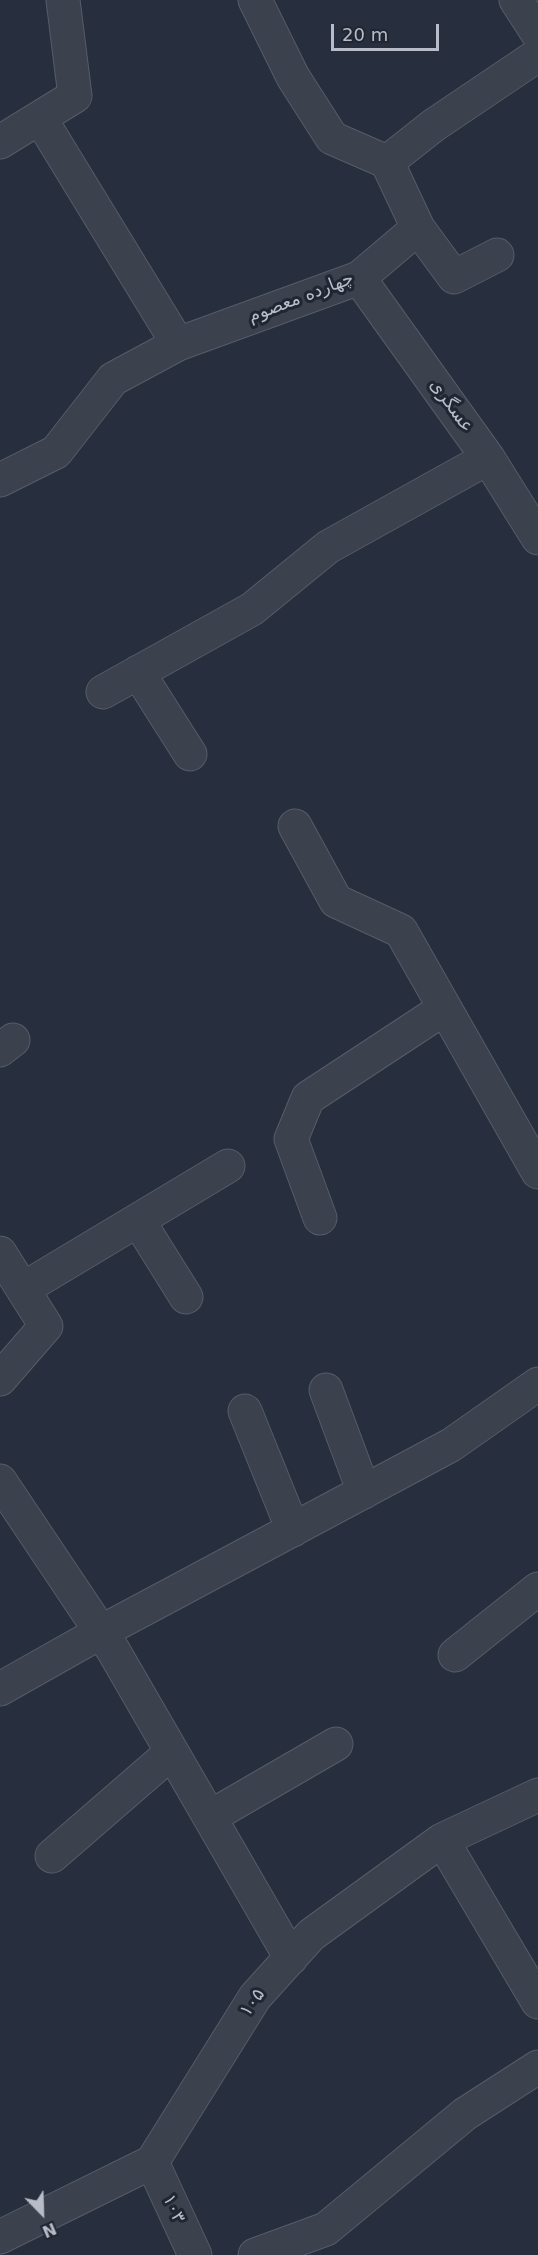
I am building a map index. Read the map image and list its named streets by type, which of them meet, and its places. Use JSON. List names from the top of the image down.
{
  "streets": {
    "street": [
      "چهارده معصوم",
      "عسگری",
      "۱۰۵",
      "۱۰۳"
    ]
  },
  "crossings": [
    ["چهارده معصوم", "عسگری"],
    ["۱۰۵", "۱۰۳"]
  ],
  "scale_bar": "20 m",
  "north": "bottom right"
}
